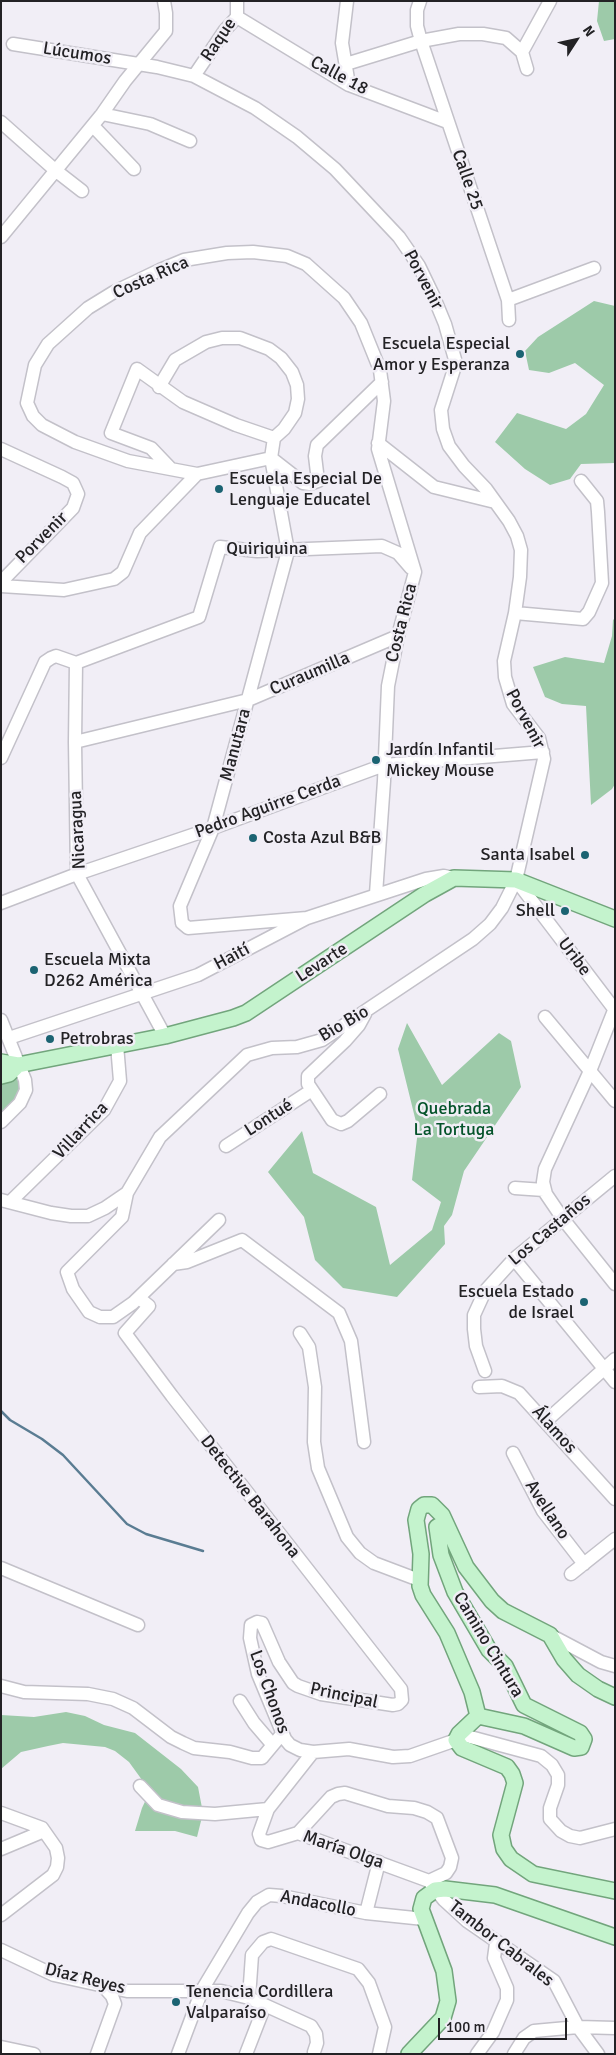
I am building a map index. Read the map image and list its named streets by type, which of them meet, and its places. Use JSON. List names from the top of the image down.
{
  "streets": {
    "main road": ["Levarte", "Camino Cintura"],
    "street": [
      "Raque",
      "Lúcumos",
      "Calle 18",
      "Calle 25",
      "Costa Rica",
      "Porvenir",
      "Quiriquina",
      "Curaumilla",
      "Manutara",
      "Pedro Aguirre Cerda",
      "Nicaragua",
      "Haití",
      "Uribe",
      "Bio Bio",
      "Lontué",
      "Villarrica",
      "Los Castaños",
      "Álamos",
      "Detective Barahona",
      "Avellano",
      "Los Chonos",
      "Principal",
      "María Olga",
      "Andacollo",
      "Tambor Cabrales",
      "Díaz Reyes"
    ]
  },
  "crossings": [
    ["Raque", "Calle 18"],
    ["Raque", "Porvenir"],
    ["Lúcumos", "Porvenir"],
    ["Calle 18", "Calle 25"],
    ["Costa Rica", "Quiriquina"],
    ["Costa Rica", "Curaumilla"],
    ["Costa Rica", "Pedro Aguirre Cerda"],
    ["Costa Rica", "Haití"],
    ["Porvenir", "Pedro Aguirre Cerda"],
    ["Porvenir", "Uribe"],
    ["Porvenir", "Bio Bio"],
    ["Quiriquina", "Manutara"],
    ["Quiriquina", "Nicaragua"],
    ["Curaumilla", "Manutara"],
    ["Curaumilla", "Nicaragua"],
    ["Manutara", "Pedro Aguirre Cerda"],
    ["Manutara", "Haití"],
    ["Pedro Aguirre Cerda", "Nicaragua"],
    ["Nicaragua", "Haití"],
    ["Nicaragua", "Levarte"],
    ["Haití", "Levarte"],
    ["Uribe", "Bio Bio"],
    ["Levarte", "Villarrica"],
    ["Bio Bio", "Lontué"],
    ["Bio Bio", "Villarrica"],
    ["Bio Bio", "Detective Barahona"],
    ["Detective Barahona", "Principal"],
    ["Los Chonos", "Principal"],
    ["Los Chonos", "María Olga"],
    ["María Olga", "Tambor Cabrales"],
    ["Andacollo", "Díaz Reyes"]
  ],
  "parks": ["Quebrada La Tortuga"],
  "places": [
    "Escuela Especial Amor y Esperanza",
    "Escuela Especial De Lenguaje Educatel",
    "Jardín Infantil Mickey Mouse",
    "Costa Azul B&B",
    "Santa Isabel",
    "Shell",
    "Escuela Mixta D262 América",
    "Petrobras",
    "Escuela Estado de Israel",
    "Tenencia Cordillera Valparaíso"
  ],
  "scale_bar": "100 m",
  "north": "top right"
}
